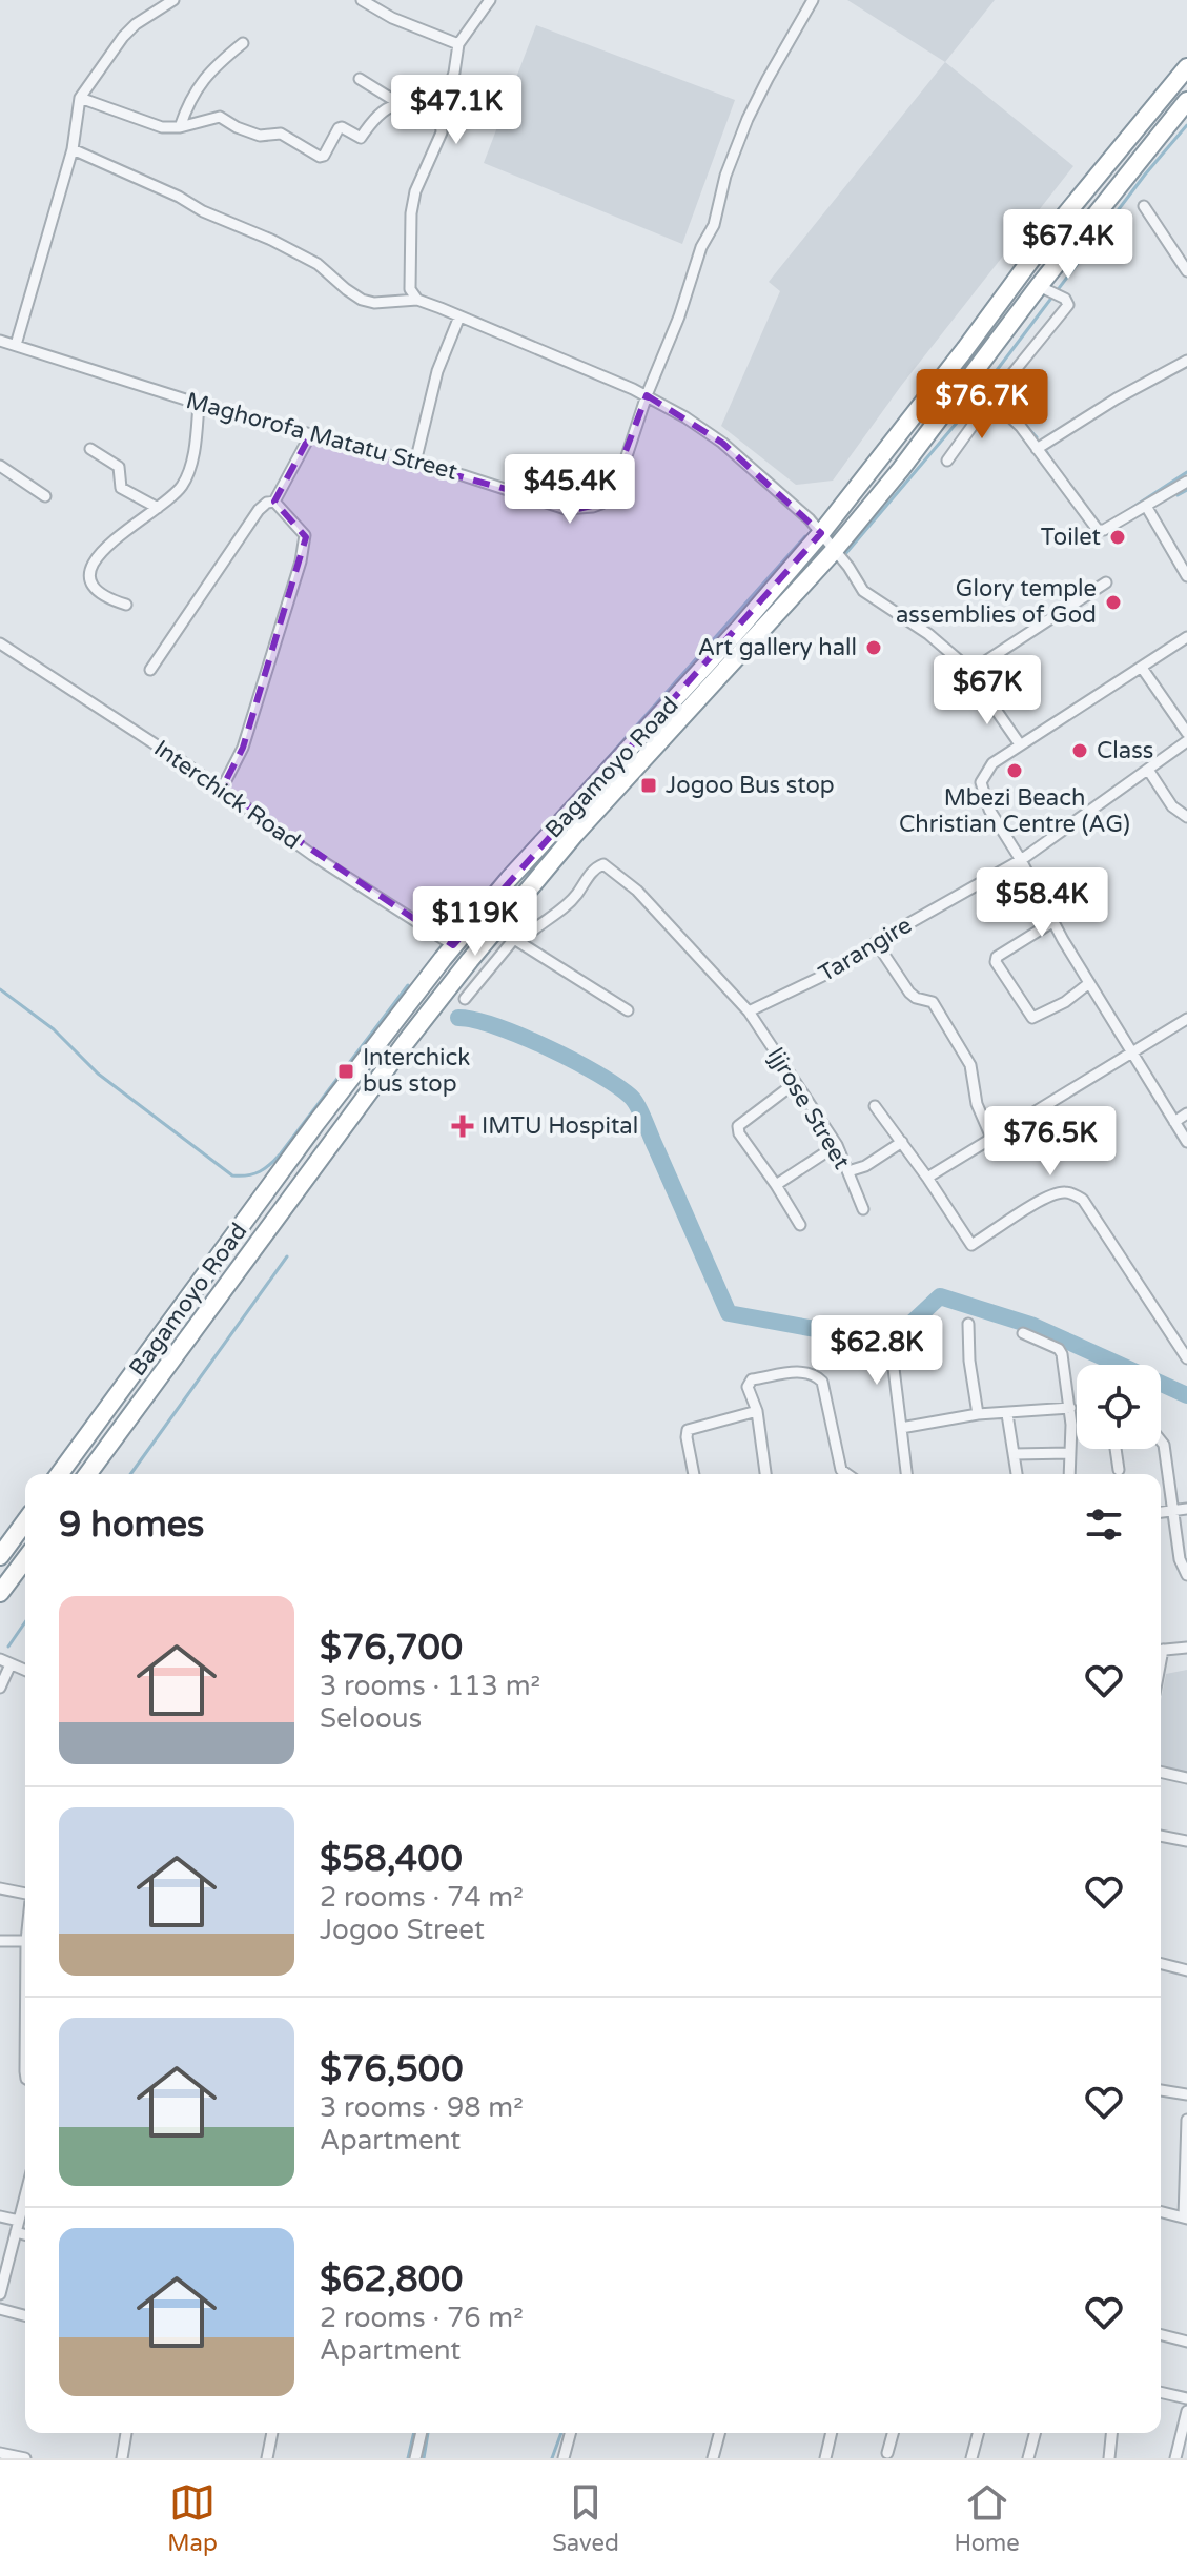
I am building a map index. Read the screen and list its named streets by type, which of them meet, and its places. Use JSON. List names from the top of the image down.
{
  "streets": {
    "highway": ["Bagamoyo Road"],
    "street": [
      "Maghorofa Matatu Street",
      "Interchick Road",
      "Tarangire",
      "Ijjrose Street"
    ]
  },
  "crossings": [
    ["Bagamoyo Road", "Interchick Road"],
    ["Tarangire", "Ijjrose Street"]
  ],
  "places": {
    "other": [
      "Toilet",
      "Glory temple assemblies of God",
      "Art gallery hall",
      "Class",
      "Mbezi Beach Christian Centre (AG)"
    ],
    "transit": ["Jogoo Bus stop", "Interchick bus stop"],
    "health": ["IMTU Hospital"]
  },
  "page": {
    "price": [
      "$47.1K",
      "$67.4K",
      "$76.7K",
      "$45.4K",
      "$67K",
      "$58.4K",
      "$119K",
      "$76.5K",
      "$62.8K"
    ],
    "heading": "9 homes",
    "list": [
      {
        "name": "$76,700",
        "note": "3 rooms · 113 m² · Seloous"
      },
      {
        "name": "$58,400",
        "note": "2 rooms · 74 m² · Jogoo Street"
      },
      {
        "name": "$76,500",
        "note": "3 rooms · 98 m² · Apartment"
      },
      {
        "name": "$62,800",
        "note": "2 rooms · 76 m² · Apartment"
      }
    ],
    "tabs": ["Map", "Saved", "Home"]
  }
}
